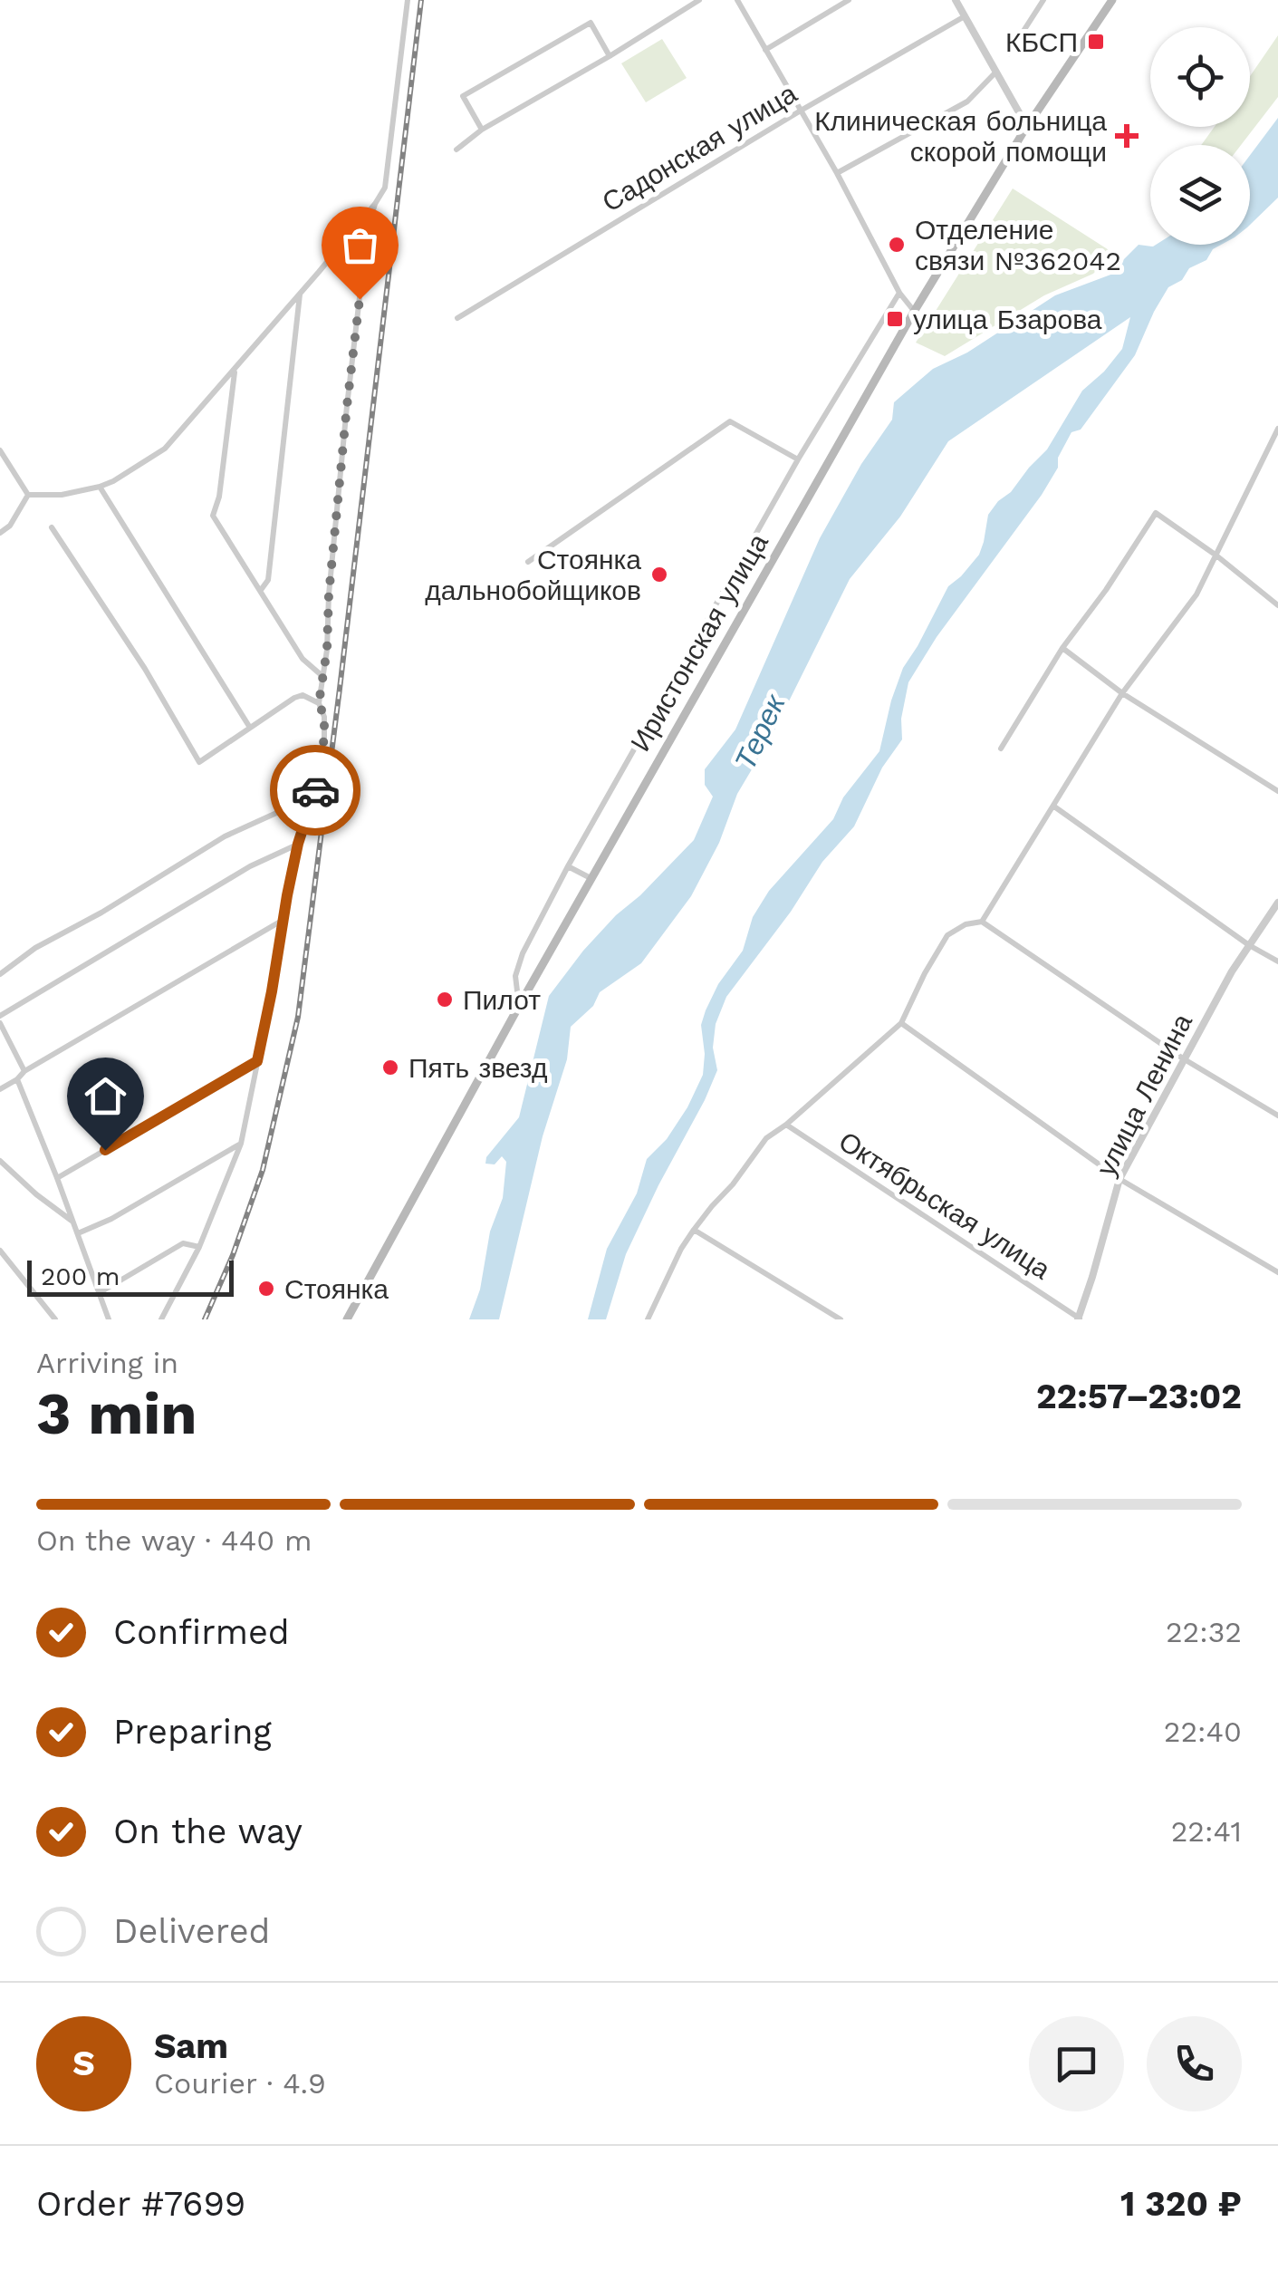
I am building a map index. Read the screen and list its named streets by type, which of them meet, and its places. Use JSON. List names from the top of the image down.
{
  "streets": {
    "main road": ["Иристонская улица"],
    "street": ["Садонская улица", "улица Ленина", "Октябрьская улица"]
  },
  "crossings": [
    ["улица Ленина", "Октябрьская улица"]
  ],
  "water": ["Терек"],
  "places": {
    "transit": ["КБСП", "улица Бзарова"],
    "health": ["Клиническая больница скорой помощи"],
    "other": [
      "Отделение связи №362042",
      "Стоянка дальнобойщиков",
      "Пилот",
      "Пять звезд",
      "Стоянка"
    ]
  },
  "scale_bar": "200 m",
  "page": {
    "scale": "200 m",
    "heading": ["3 min", "Arriving in", "22:57–23:02"],
    "panel": [
      "Sam",
      "Courier · 4.9",
      "Order #7699",
      "1 320 ₽"
    ],
    "bar": "On the way · 440 m",
    "list": [
      ["Confirmed", "22:32"],
      ["Preparing", "22:40"],
      ["On the way", "22:41"],
      "Delivered"
    ],
    "round": "S"
  }
}
